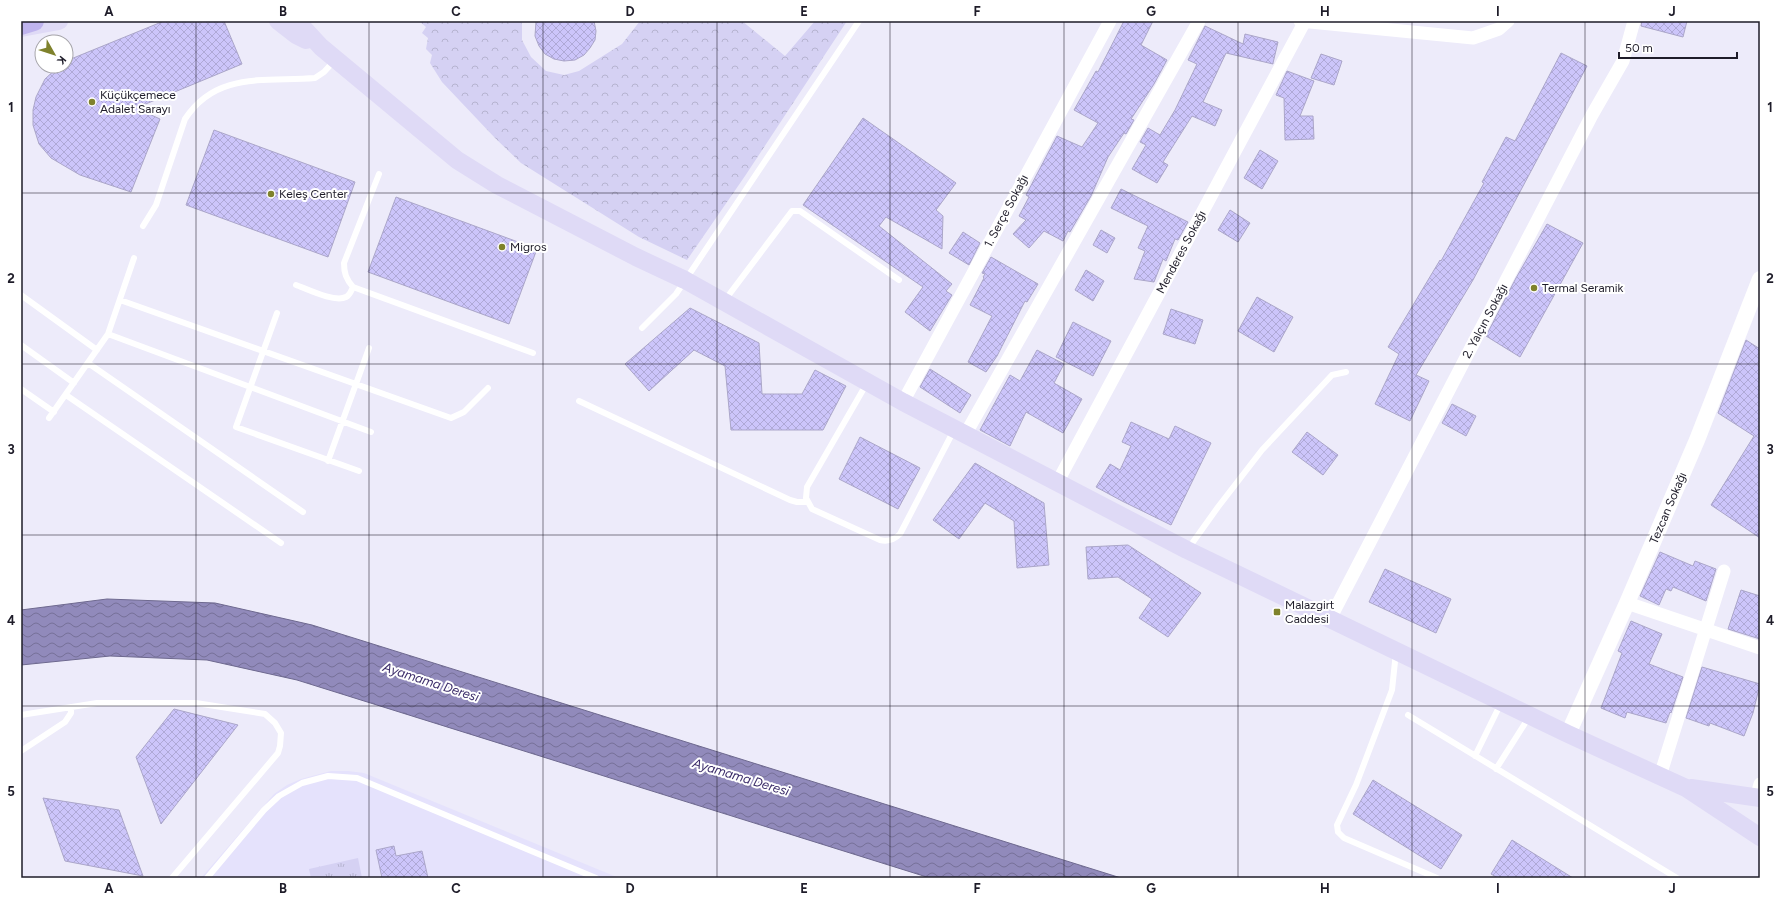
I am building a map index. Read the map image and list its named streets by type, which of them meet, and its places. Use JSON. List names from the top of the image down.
{
  "streets": {
    "street": [
      "1. Serçe Sokağı",
      "Menderes Sokağı",
      "2. Yalçın Sokağı",
      "Tezcan Sokağı"
    ]
  },
  "water": ["Ayamama Deresi"],
  "places": {
    "other": [
      "Küçükçemece Adalet Sarayı",
      "Keleş Center",
      "Migros",
      "Termal Seramik"
    ],
    "transit": ["Malazgirt Caddesi"]
  },
  "scale_bar": "50 m",
  "north": "bottom right",
  "grid": {
    "columns": [
      "A",
      "B",
      "C",
      "D",
      "E",
      "F",
      "G",
      "H",
      "I",
      "J"
    ],
    "rows": [
      "1",
      "2",
      "3",
      "4",
      "5"
    ]
  }
}
